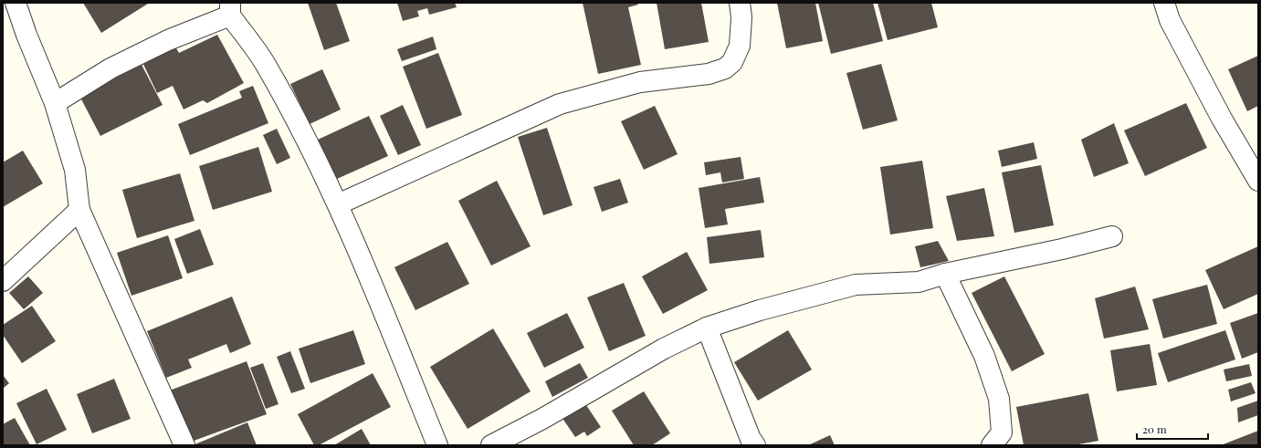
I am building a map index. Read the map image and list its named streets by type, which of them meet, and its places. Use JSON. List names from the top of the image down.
{
  "scale_bar": "20 m"
}
